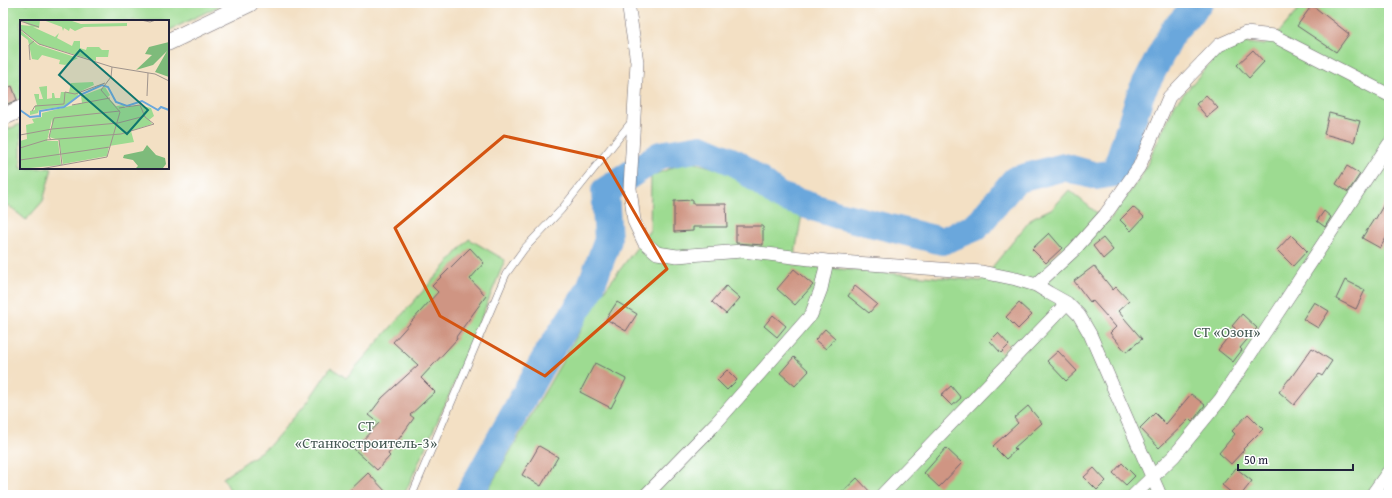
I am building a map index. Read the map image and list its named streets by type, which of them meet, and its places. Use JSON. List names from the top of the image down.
{
  "parks": ["СТ «Озон»", "СТ «Станкостроитель-3»"],
  "scale_bar": "50 m"
}
